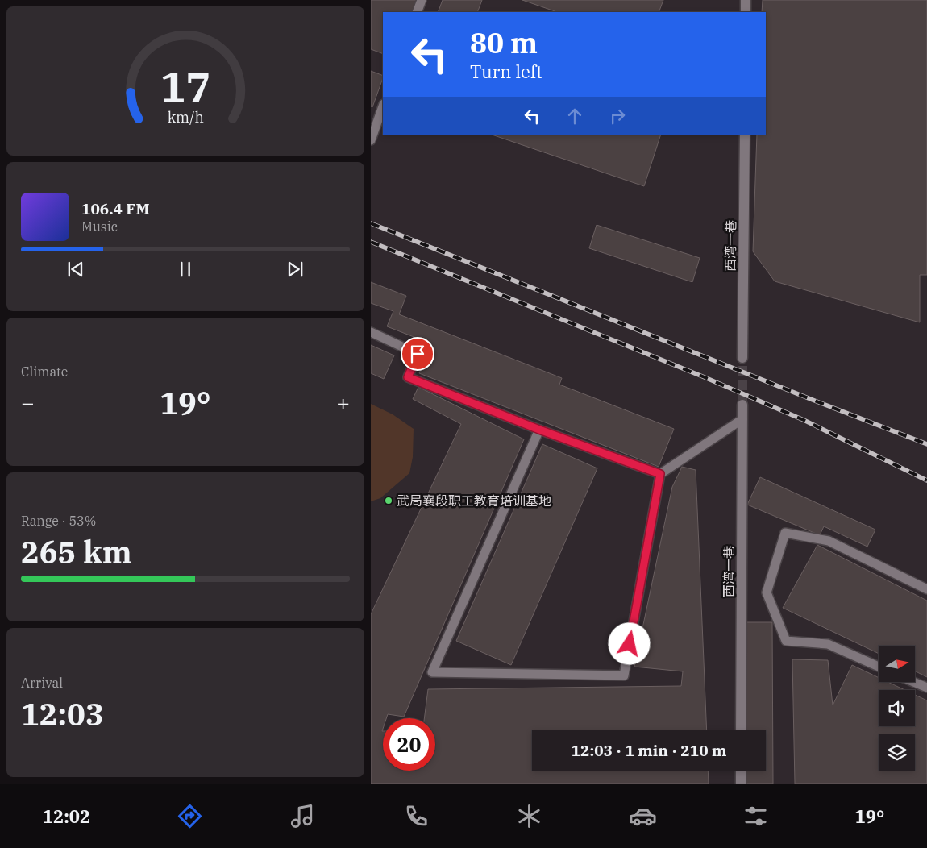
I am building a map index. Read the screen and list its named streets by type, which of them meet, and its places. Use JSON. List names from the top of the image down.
{
  "streets": {
    "street": ["西湾一巷"]
  },
  "places": ["武局襄段职工教育培训基地"],
  "north": "right",
  "page": {
    "turn": ["80 m", "Turn left"],
    "song": ["106.4 FM", "Music"],
    "tile": [
      "Climate",
      ["Range · 53%", "265 km"],
      ["Arrival", "12:03"]
    ],
    "heat": ["−", "19°", "+"],
    "limit": "20",
    "trip": "12:03 · 1 min · 210 m",
    "tabs": ["12:02", "19°"],
    "gauge": ["17", "km/h"]
  }
}
